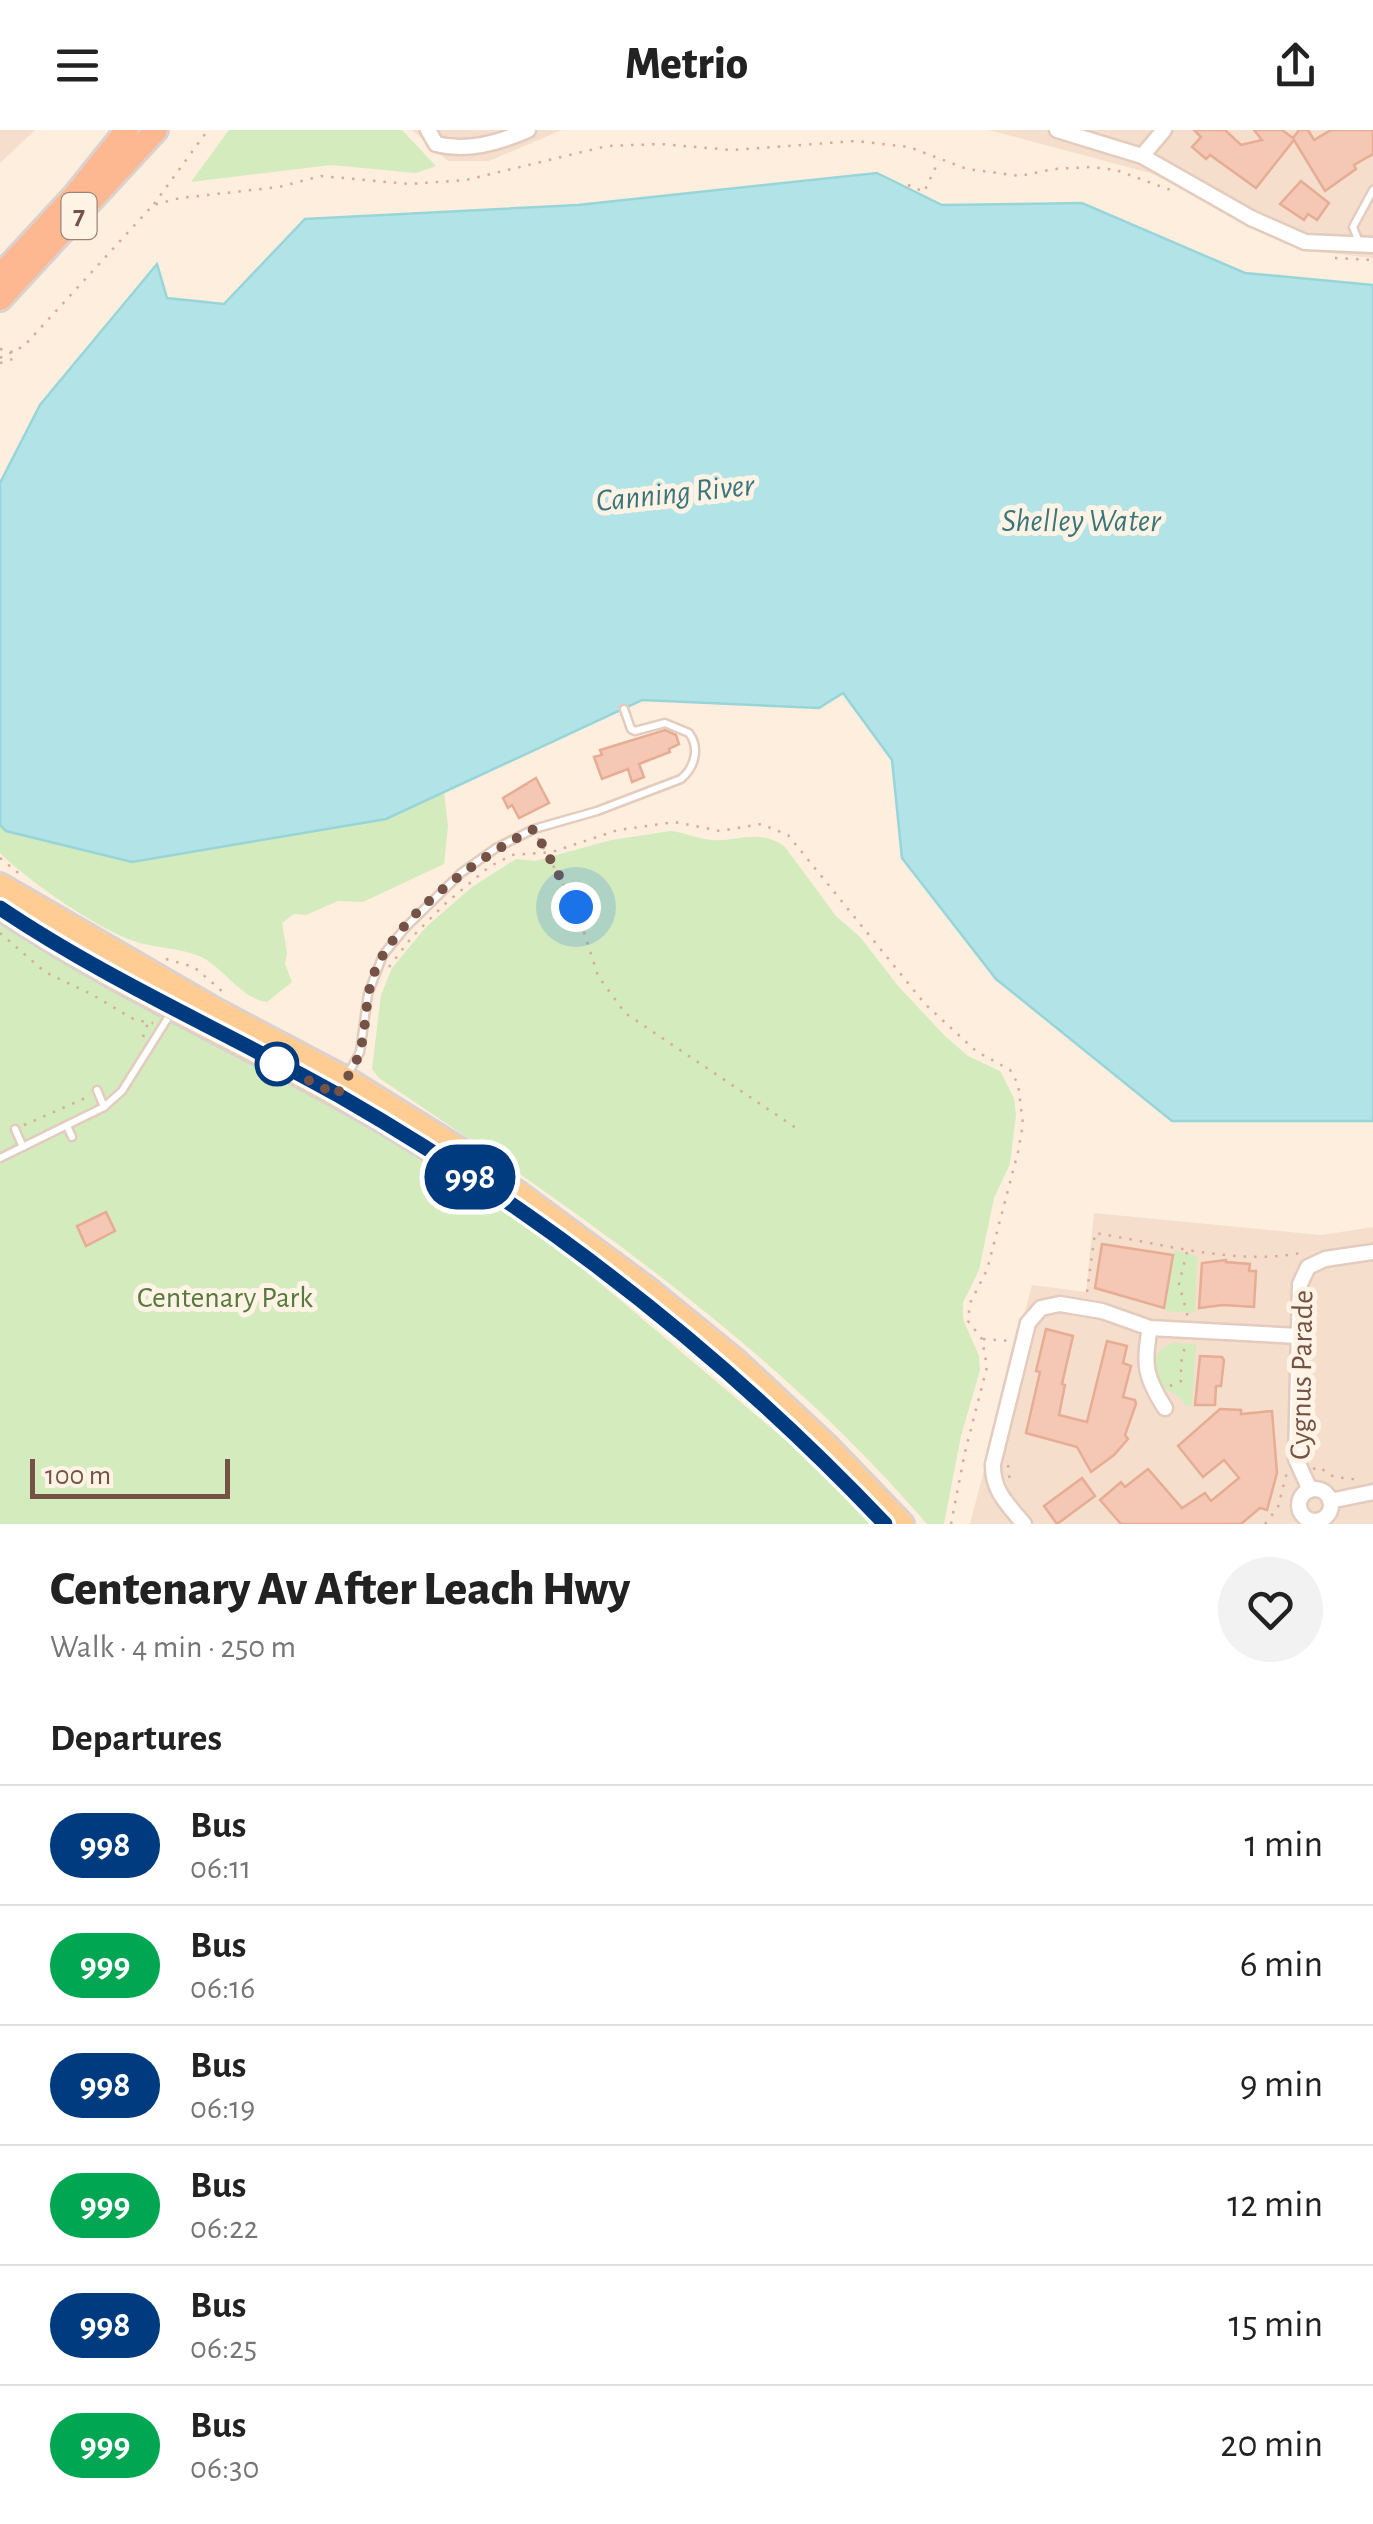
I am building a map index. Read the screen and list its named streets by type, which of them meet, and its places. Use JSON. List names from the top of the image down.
{
  "streets": {
    "highway": ["7"],
    "street": ["Cygnus Parade"]
  },
  "water": ["Canning River", "Shelley Water"],
  "parks": ["Centenary Park"],
  "lines": ["bus line 998"],
  "scale_bar": "100 m",
  "page": {
    "header": "Metrio",
    "on_map": "998",
    "scale": "100 m",
    "heading": [
      ["Centenary Av After Leach Hwy", "Walk · 4 min · 250 m"],
      "Departures"
    ],
    "list": [
      {
        "mark": "998",
        "name": "Bus",
        "note": "06:11",
        "value": "1 min"
      },
      {
        "mark": "999",
        "name": "Bus",
        "note": "06:16",
        "value": "6 min"
      },
      {
        "mark": "998",
        "name": "Bus",
        "note": "06:19",
        "value": "9 min"
      },
      {
        "mark": "999",
        "name": "Bus",
        "note": "06:22",
        "value": "12 min"
      },
      {
        "mark": "998",
        "name": "Bus",
        "note": "06:25",
        "value": "15 min"
      },
      {
        "mark": "999",
        "name": "Bus",
        "note": "06:30",
        "value": "20 min"
      }
    ]
  }
}
